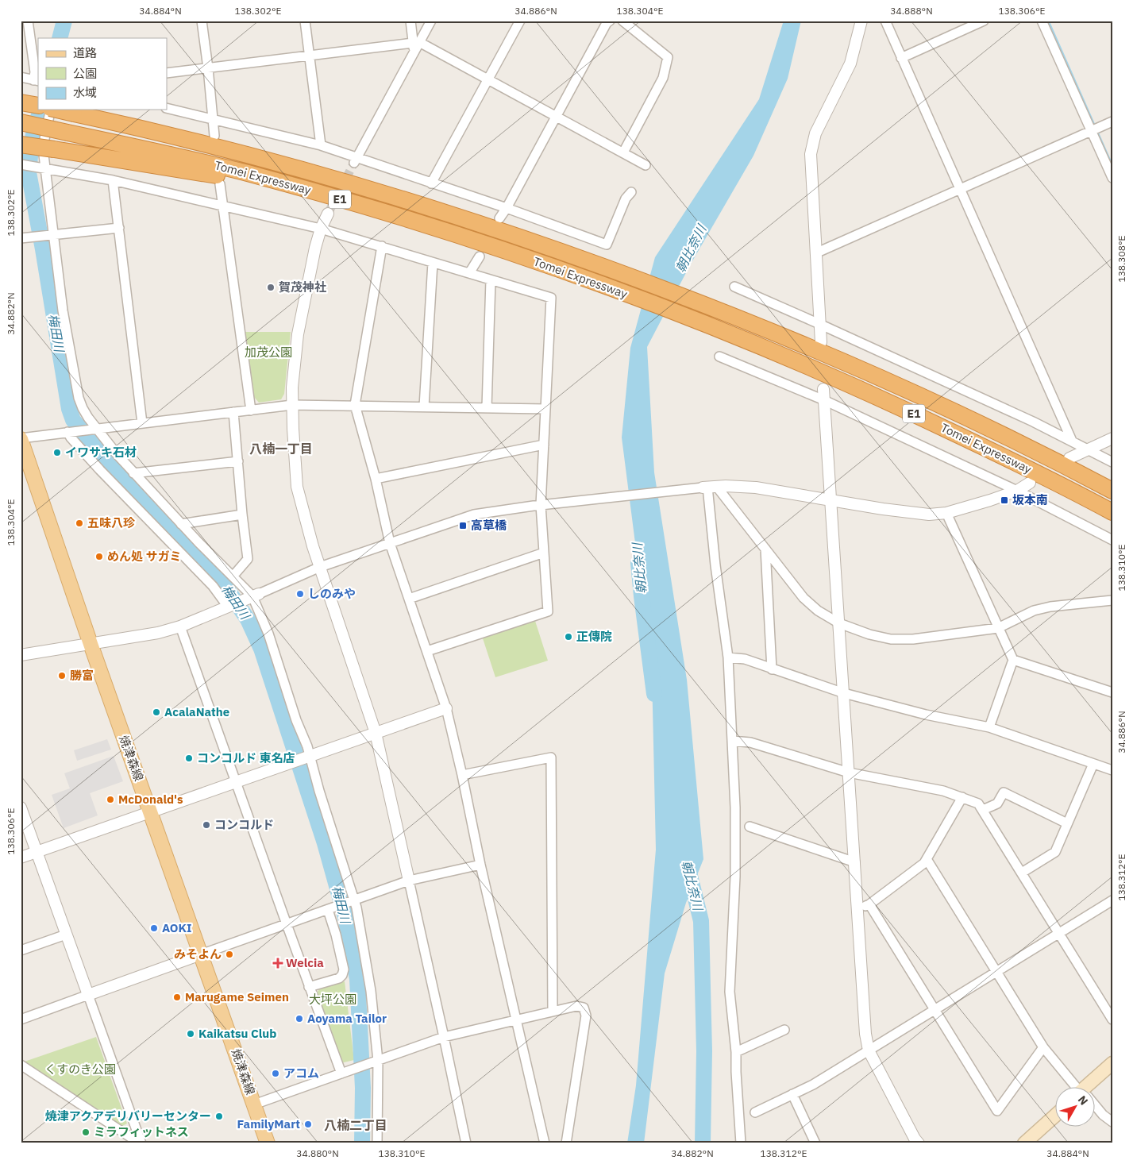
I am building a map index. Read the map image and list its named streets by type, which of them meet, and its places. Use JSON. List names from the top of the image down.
{
  "streets": {
    "highway": ["Tomei Expressway", "E1"],
    "main road": ["焼津森線"]
  },
  "districts": ["八楠一丁目", "八楠二丁目"],
  "water": ["朝比奈川", "梅田川"],
  "parks": ["加茂公園", "大坪公園", "くすのき公園"],
  "places": {
    "other": [
      "賀茂神社",
      "イワサキ石材",
      "五味八珍",
      "めん処 サガミ",
      "しのみや",
      "正傳院",
      "勝富",
      "AcalaNathe",
      "コンコルド 東名店",
      "McDonald's",
      "コンコルド",
      "AOKI",
      "みそよん",
      "Marugame Seimen",
      "Aoyama Tailor",
      "Kaikatsu Club",
      "アコム",
      "焼津アクアデリバリーセンター",
      "FamilyMart",
      "ミラフィットネス"
    ],
    "transit": ["坂本南", "高草橋"],
    "health": ["Welcia"]
  },
  "legend": ["道路", "公園", "水域"],
  "north": "top right",
  "coordinates": [
    "34.884°N",
    "138.302°E",
    "34.886°N",
    "138.304°E",
    "34.888°N",
    "138.306°E",
    "138.308°E",
    "34.882°N",
    "138.310°E",
    "138.312°E",
    "34.880°N"
  ]
}
